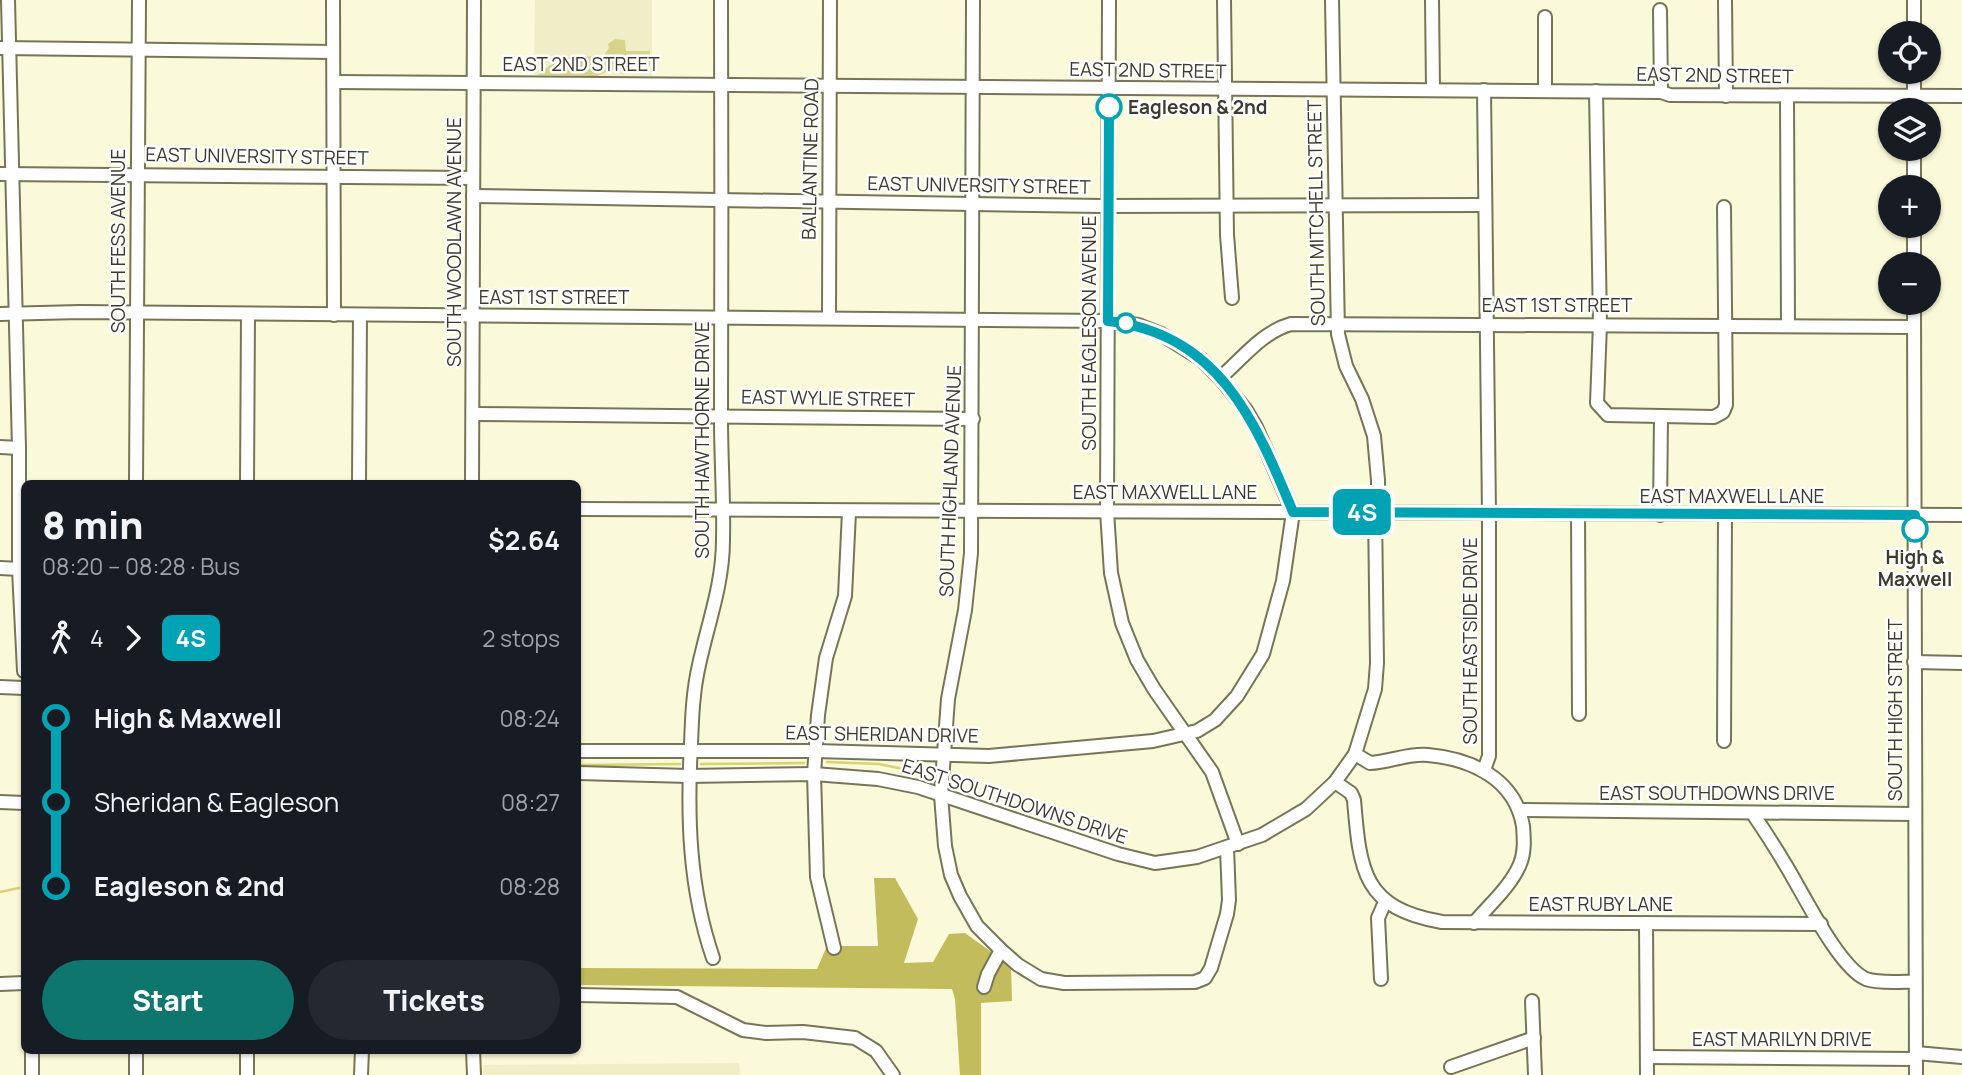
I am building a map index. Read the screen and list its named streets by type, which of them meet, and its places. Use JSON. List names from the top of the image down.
{
  "streets": {
    "street": [
      "EAST 2ND STREET",
      "EAST UNIVERSITY STREET",
      "BALLANTINE ROAD",
      "SOUTH MITCHELL STREET",
      "SOUTH FESS AVENUE",
      "SOUTH WOODLAWN AVENUE",
      "EAST 1ST STREET",
      "SOUTH EAGLESON AVENUE",
      "EAST WYLIE STREET",
      "SOUTH HAWTHORNE DRIVE",
      "SOUTH HIGHLAND AVENUE",
      "EAST MAXWELL LANE",
      "SOUTH EASTSIDE DRIVE",
      "SOUTH HIGH STREET",
      "EAST SHERIDAN DRIVE",
      "EAST SOUTHDOWNS DRIVE",
      "EAST RUBY LANE",
      "EAST MARILYN DRIVE"
    ]
  },
  "crossings": [
    ["EAST 2ND STREET", "BALLANTINE ROAD"],
    ["EAST 2ND STREET", "SOUTH MITCHELL STREET"],
    ["EAST 2ND STREET", "SOUTH WOODLAWN AVENUE"],
    ["EAST 2ND STREET", "SOUTH EAGLESON AVENUE"],
    ["EAST 2ND STREET", "SOUTH HAWTHORNE DRIVE"],
    ["EAST 2ND STREET", "SOUTH HIGHLAND AVENUE"],
    ["EAST 2ND STREET", "SOUTH EASTSIDE DRIVE"],
    ["EAST UNIVERSITY STREET", "BALLANTINE ROAD"],
    ["EAST UNIVERSITY STREET", "SOUTH MITCHELL STREET"],
    ["EAST UNIVERSITY STREET", "SOUTH FESS AVENUE"],
    ["EAST UNIVERSITY STREET", "SOUTH WOODLAWN AVENUE"],
    ["EAST UNIVERSITY STREET", "SOUTH EAGLESON AVENUE"],
    ["EAST UNIVERSITY STREET", "SOUTH HAWTHORNE DRIVE"],
    ["EAST UNIVERSITY STREET", "SOUTH HIGHLAND AVENUE"],
    ["EAST UNIVERSITY STREET", "SOUTH EASTSIDE DRIVE"],
    ["BALLANTINE ROAD", "EAST 1ST STREET"],
    ["SOUTH MITCHELL STREET", "EAST 1ST STREET"],
    ["SOUTH MITCHELL STREET", "EAST MAXWELL LANE"],
    ["SOUTH MITCHELL STREET", "SOUTH EASTSIDE DRIVE"],
    ["SOUTH MITCHELL STREET", "EAST SOUTHDOWNS DRIVE"],
    ["SOUTH MITCHELL STREET", "EAST RUBY LANE"],
    ["SOUTH FESS AVENUE", "EAST 1ST STREET"],
    ["SOUTH WOODLAWN AVENUE", "EAST 1ST STREET"],
    ["SOUTH WOODLAWN AVENUE", "EAST WYLIE STREET"],
    ["EAST 1ST STREET", "SOUTH EAGLESON AVENUE"],
    ["EAST 1ST STREET", "SOUTH HAWTHORNE DRIVE"],
    ["EAST 1ST STREET", "SOUTH HIGHLAND AVENUE"],
    ["EAST 1ST STREET", "EAST MAXWELL LANE"],
    ["EAST 1ST STREET", "SOUTH EASTSIDE DRIVE"],
    ["EAST 1ST STREET", "SOUTH HIGH STREET"],
    ["EAST 1ST STREET", "EAST SHERIDAN DRIVE"],
    ["SOUTH EAGLESON AVENUE", "SOUTH HIGHLAND AVENUE"],
    ["SOUTH EAGLESON AVENUE", "EAST MAXWELL LANE"],
    ["SOUTH EAGLESON AVENUE", "EAST SHERIDAN DRIVE"],
    ["SOUTH EAGLESON AVENUE", "EAST SOUTHDOWNS DRIVE"],
    ["EAST WYLIE STREET", "SOUTH HAWTHORNE DRIVE"],
    ["EAST WYLIE STREET", "SOUTH HIGHLAND AVENUE"],
    ["SOUTH HAWTHORNE DRIVE", "EAST MAXWELL LANE"],
    ["SOUTH HAWTHORNE DRIVE", "EAST SHERIDAN DRIVE"],
    ["SOUTH HAWTHORNE DRIVE", "EAST SOUTHDOWNS DRIVE"],
    ["SOUTH HIGHLAND AVENUE", "EAST MAXWELL LANE"],
    ["SOUTH HIGHLAND AVENUE", "EAST SHERIDAN DRIVE"],
    ["SOUTH HIGHLAND AVENUE", "EAST SOUTHDOWNS DRIVE"],
    ["EAST MAXWELL LANE", "SOUTH EASTSIDE DRIVE"],
    ["EAST MAXWELL LANE", "SOUTH HIGH STREET"],
    ["EAST MAXWELL LANE", "EAST SHERIDAN DRIVE"],
    ["SOUTH EASTSIDE DRIVE", "EAST SOUTHDOWNS DRIVE"],
    ["SOUTH EASTSIDE DRIVE", "EAST RUBY LANE"],
    ["SOUTH HIGH STREET", "EAST SOUTHDOWNS DRIVE"],
    ["SOUTH HIGH STREET", "EAST MARILYN DRIVE"],
    ["EAST SOUTHDOWNS DRIVE", "EAST RUBY LANE"]
  ],
  "places": ["Eagleson & 2nd", "High & Maxwell"],
  "lines": ["bus line 4S"],
  "page": {
    "on_map": "4S",
    "map_buttons": ["+", "−"],
    "heading": ["8 min", "08:20 – 08:28 · Bus", "$2.64"],
    "legs": ["4", "4S", "2 stops"],
    "list": [
      {
        "name": "High & Maxwell",
        "value": "08:24"
      },
      {
        "name": "Sheridan & Eagleson",
        "value": "08:27"
      },
      {
        "name": "Eagleson & 2nd",
        "value": "08:28"
      }
    ],
    "buttons": ["Start", "Tickets"]
  }
}
